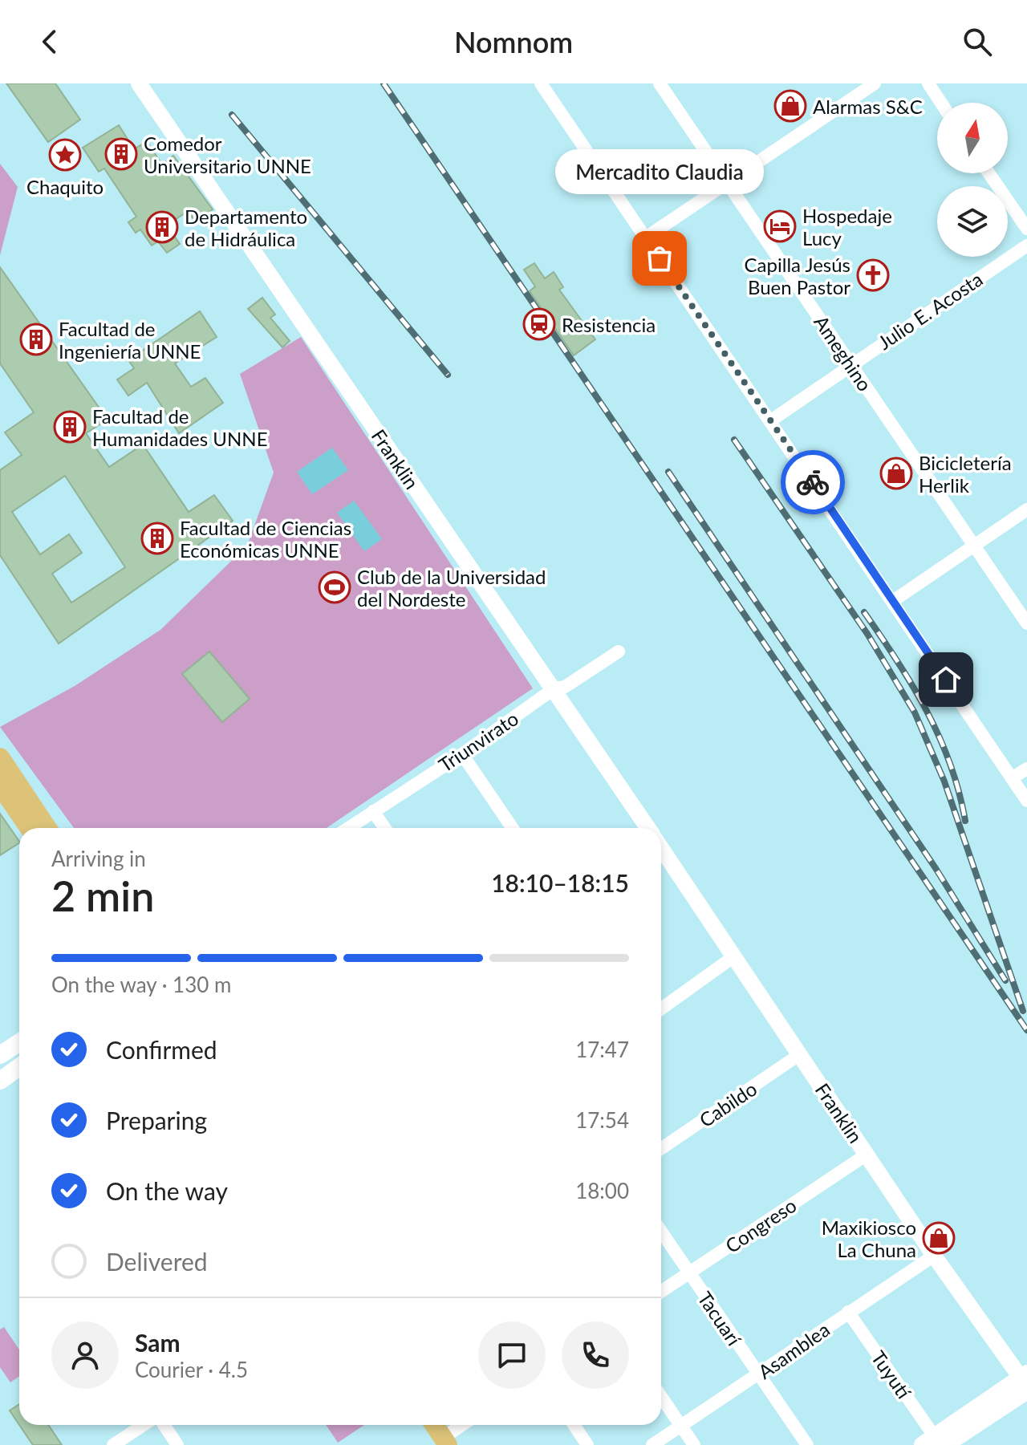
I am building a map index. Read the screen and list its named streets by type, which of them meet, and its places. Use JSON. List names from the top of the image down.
{
  "streets": {
    "street": [
      "Julio E. Acosta",
      "Ameghino",
      "Franklin",
      "Triunvirato",
      "Cabildo",
      "Congreso",
      "Tacuarí",
      "Asamblea",
      "Tuyutí"
    ]
  },
  "crossings": [
    ["Julio E. Acosta", "Ameghino"],
    ["Franklin", "Triunvirato"],
    ["Franklin", "Cabildo"],
    ["Franklin", "Congreso"],
    ["Franklin", "Asamblea"],
    ["Congreso", "Tacuarí"],
    ["Tacuarí", "Asamblea"],
    ["Asamblea", "Tuyutí"]
  ],
  "places": {
    "shop": ["Alarmas S&C", "Bicicletería Herlik", "Maxikiosco La Chuna"],
    "building": [
      "Comedor Universitario UNNE",
      "Departamento de Hidráulica",
      "Facultad de Ingeniería UNNE",
      "Facultad de Humanidades UNNE",
      "Facultad de Ciencias Económicas UNNE"
    ],
    "place": ["Chaquito"],
    "hotel": ["Hospedaje Lucy"],
    "other": ["Mercadito Claudia"],
    "church": ["Capilla Jesús Buen Pastor"],
    "station": ["Resistencia"],
    "sports": ["Club de la Universidad del Nordeste"]
  },
  "north": "top",
  "page": {
    "header": "Nomnom",
    "bubble": "Mercadito Claudia",
    "heading": ["2 min", "Arriving in", "18:10–18:15"],
    "panel": ["Sam", "Courier · 4.5"],
    "bar": "On the way · 130 m",
    "list": [
      ["Confirmed", "17:47"],
      ["Preparing", "17:54"],
      ["On the way", "18:00"],
      "Delivered"
    ]
  }
}
